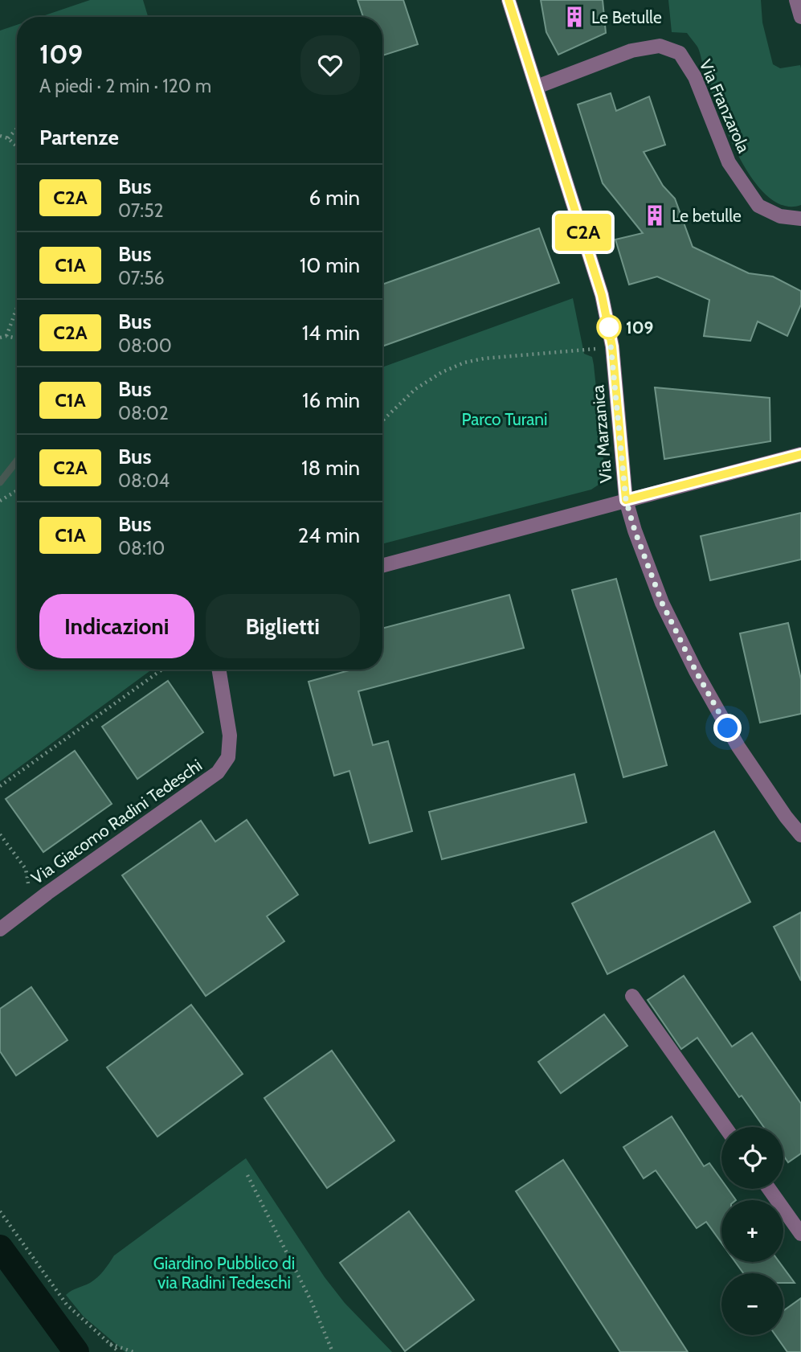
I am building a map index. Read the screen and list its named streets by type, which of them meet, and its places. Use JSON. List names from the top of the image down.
{
  "streets": {
    "street": ["Via Franzarola", "Via Marzanica", "Via Giacomo Radini Tedeschi"]
  },
  "crossings": [
    ["Via Franzarola", "Via Marzanica"]
  ],
  "parks": ["Parco Turani", "Giardino Pubblico di via Radini Tedeschi"],
  "places": {
    "building": ["Le Betulle", "Le betulle"],
    "other": ["109"]
  },
  "lines": ["bus line C2A"],
  "page": {
    "on_map": "C2A",
    "heading": [
      ["109", "A piedi · 2 min · 120 m"],
      "Partenze"
    ],
    "list": [
      {
        "mark": "C2A",
        "name": "Bus",
        "note": "07:52",
        "value": "6 min"
      },
      {
        "mark": "C1A",
        "name": "Bus",
        "note": "07:56",
        "value": "10 min"
      },
      {
        "mark": "C2A",
        "name": "Bus",
        "note": "08:00",
        "value": "14 min"
      },
      {
        "mark": "C1A",
        "name": "Bus",
        "note": "08:02",
        "value": "16 min"
      },
      {
        "mark": "C2A",
        "name": "Bus",
        "note": "08:04",
        "value": "18 min"
      },
      {
        "mark": "C1A",
        "name": "Bus",
        "note": "08:10",
        "value": "24 min"
      }
    ],
    "buttons": ["Indicazioni", "Biglietti"],
    "map_buttons": ["+", "−"]
  }
}
